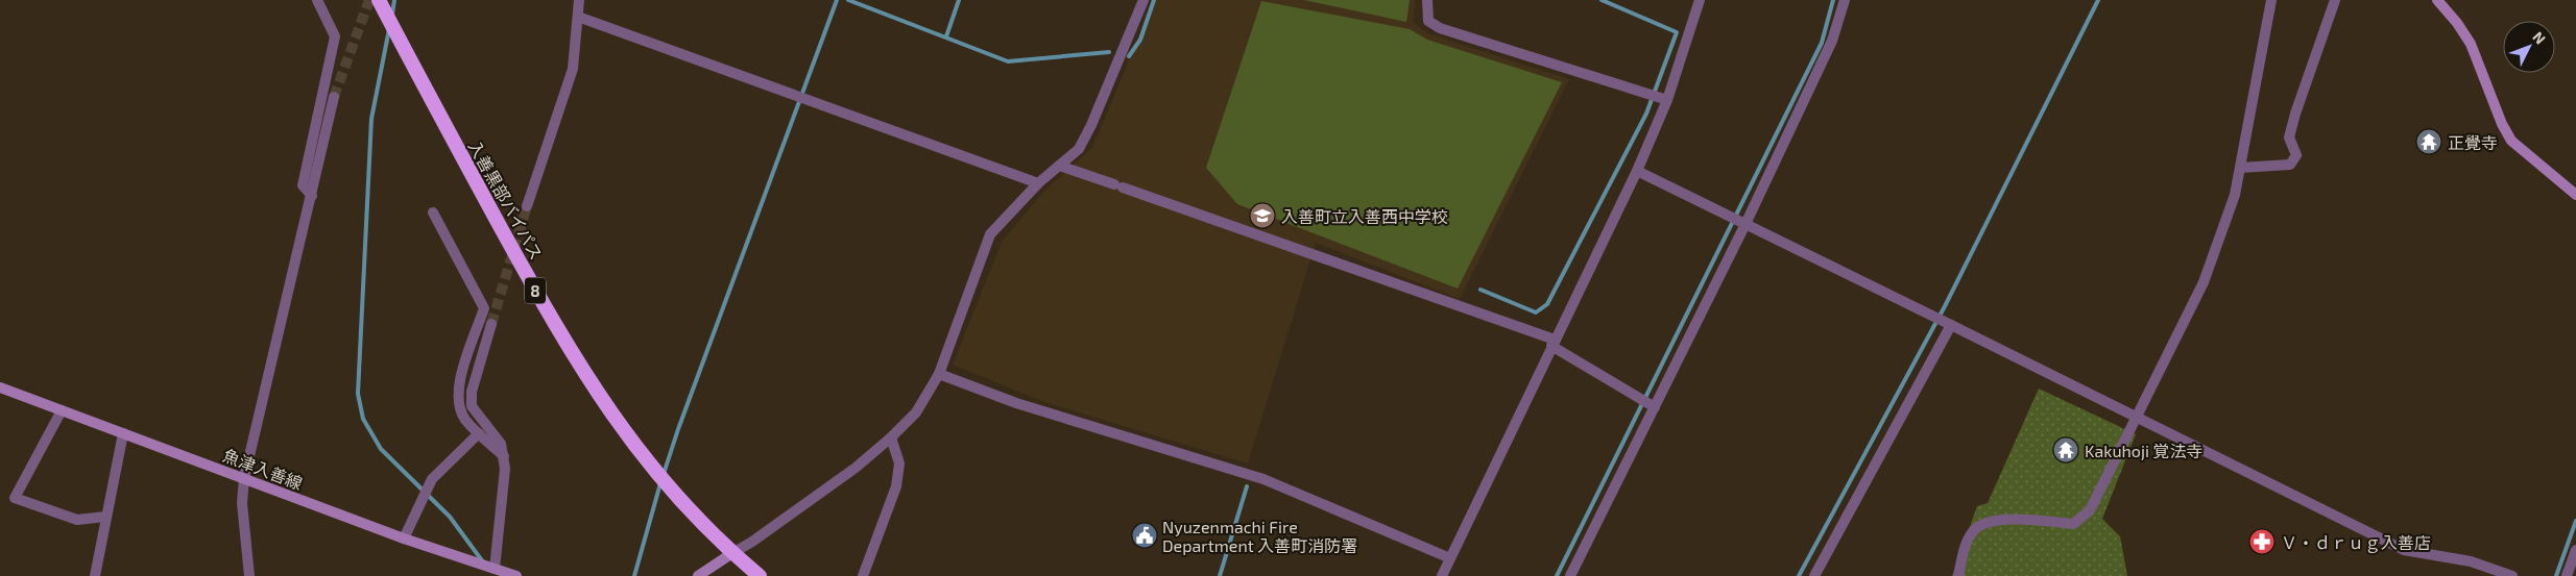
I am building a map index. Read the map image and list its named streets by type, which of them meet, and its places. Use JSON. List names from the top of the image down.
{
  "streets": {
    "highway": ["入善黒部バイパス", "8"],
    "main road": ["魚津入善線"]
  },
  "crossings": [
    ["入善黒部バイパス", "8"]
  ],
  "places": {
    "temple": ["正覺寺", "Kakuhoji 覚法寺"],
    "school or university": ["入善町立入善西中学校"],
    "public building": ["Nyuzenmachi Fire Department 入善町消防署"],
    "pharmacy": ["Ｖ・ｄｒｕｇ入善店"]
  },
  "north": "top right"
}
